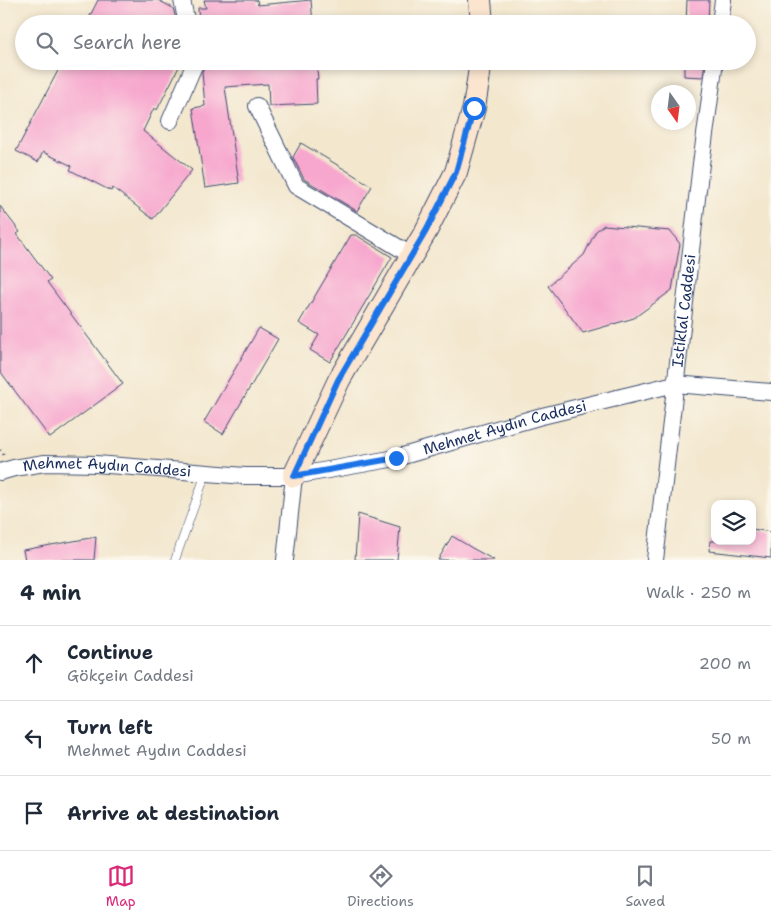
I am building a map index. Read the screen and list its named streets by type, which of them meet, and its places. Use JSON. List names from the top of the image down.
{
  "streets": {
    "street": ["Istiklal Caddesi", "Mehmet Aydın Caddesi"]
  },
  "crossings": [
    ["Istiklal Caddesi", "Mehmet Aydın Caddesi"]
  ],
  "north": "bottom",
  "page": {
    "search": "Search here",
    "heading": ["4 min", "Walk · 250 m"],
    "list": [
      ["Continue", "Gökçein Caddesi", "200 m"],
      ["Turn left", "Mehmet Aydın Caddesi", "50 m"],
      "Arrive at destination"
    ],
    "nav": ["Map", "Directions", "Saved"]
  }
}
